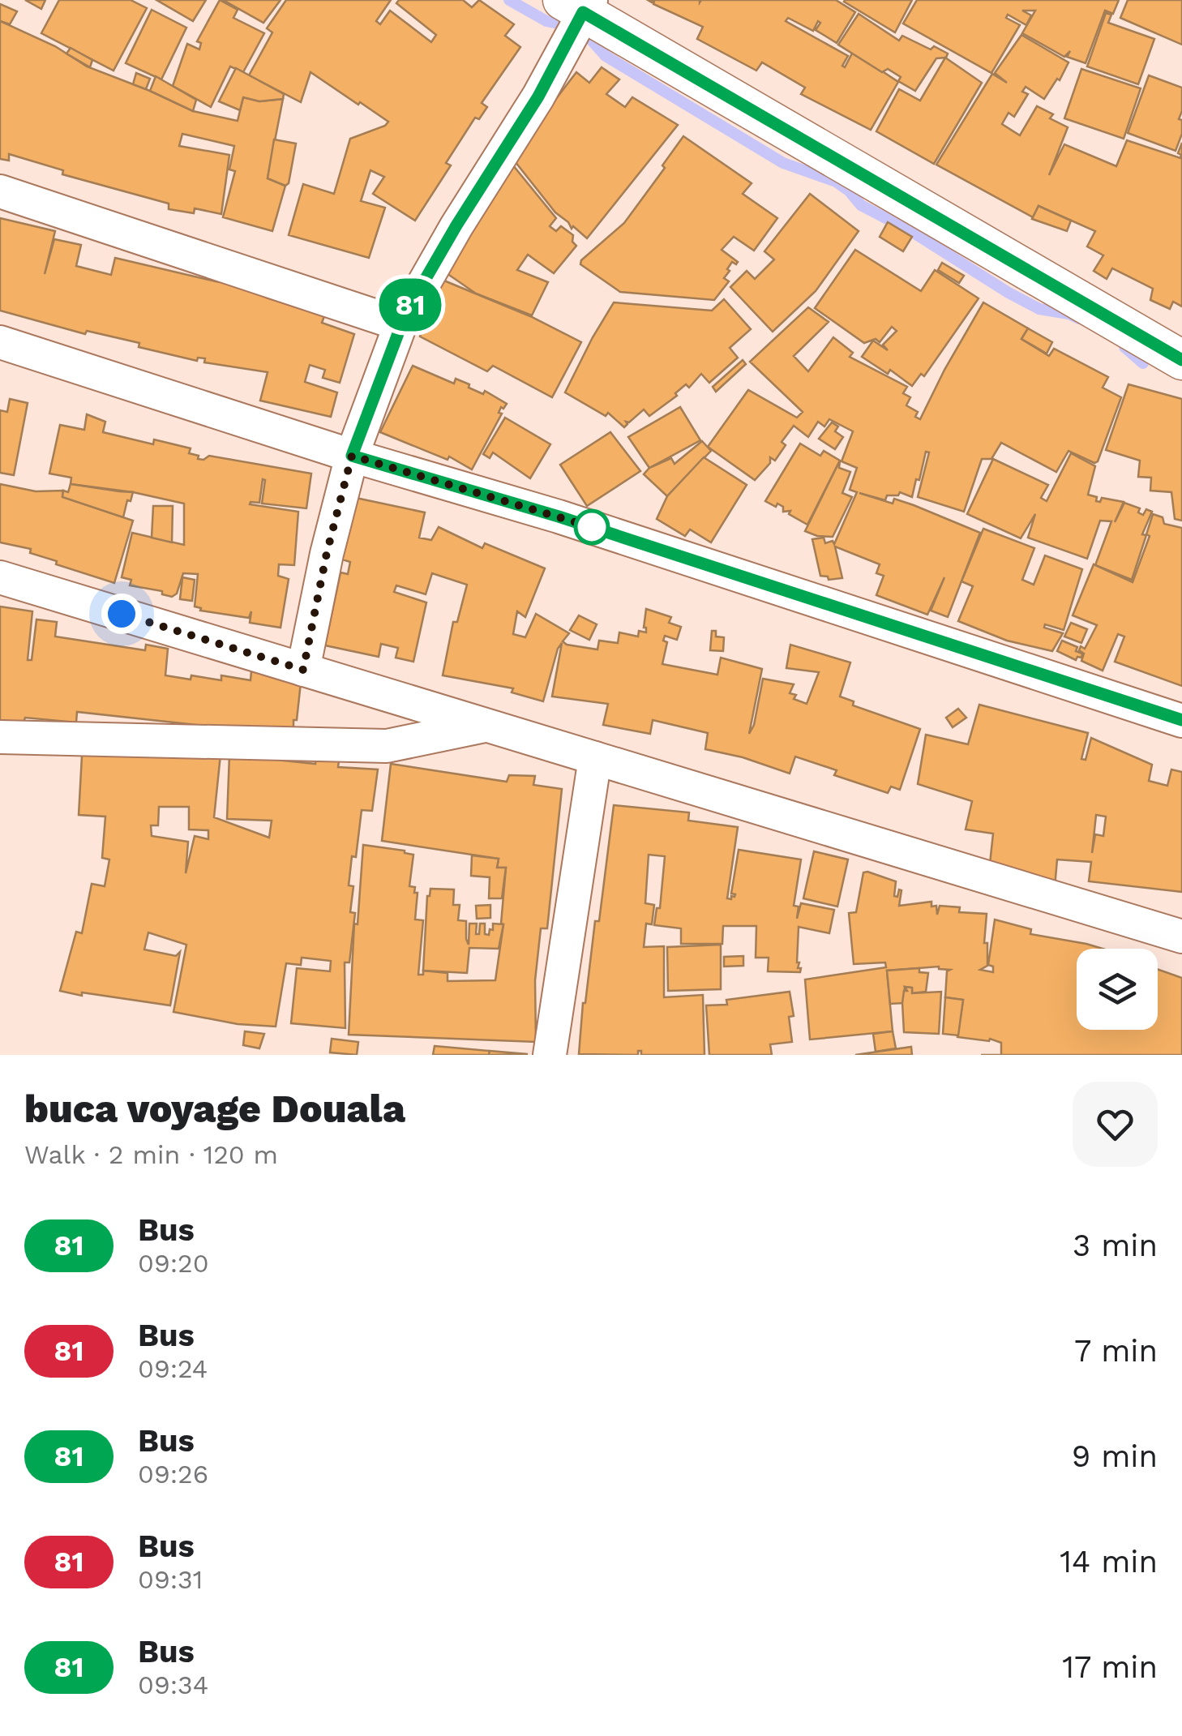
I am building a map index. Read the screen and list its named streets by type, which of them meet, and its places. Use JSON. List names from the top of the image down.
{
  "lines": ["bus line 81"],
  "page": {
    "on_map": "81",
    "heading": ["buca voyage Douala", "Walk · 2 min · 120 m"],
    "list": [
      {
        "mark": "81",
        "name": "Bus",
        "note": "09:20",
        "value": "3 min"
      },
      {
        "mark": "81",
        "name": "Bus",
        "note": "09:24",
        "value": "7 min"
      },
      {
        "mark": "81",
        "name": "Bus",
        "note": "09:26",
        "value": "9 min"
      },
      {
        "mark": "81",
        "name": "Bus",
        "note": "09:31",
        "value": "14 min"
      },
      {
        "mark": "81",
        "name": "Bus",
        "note": "09:34",
        "value": "17 min"
      }
    ]
  }
}
